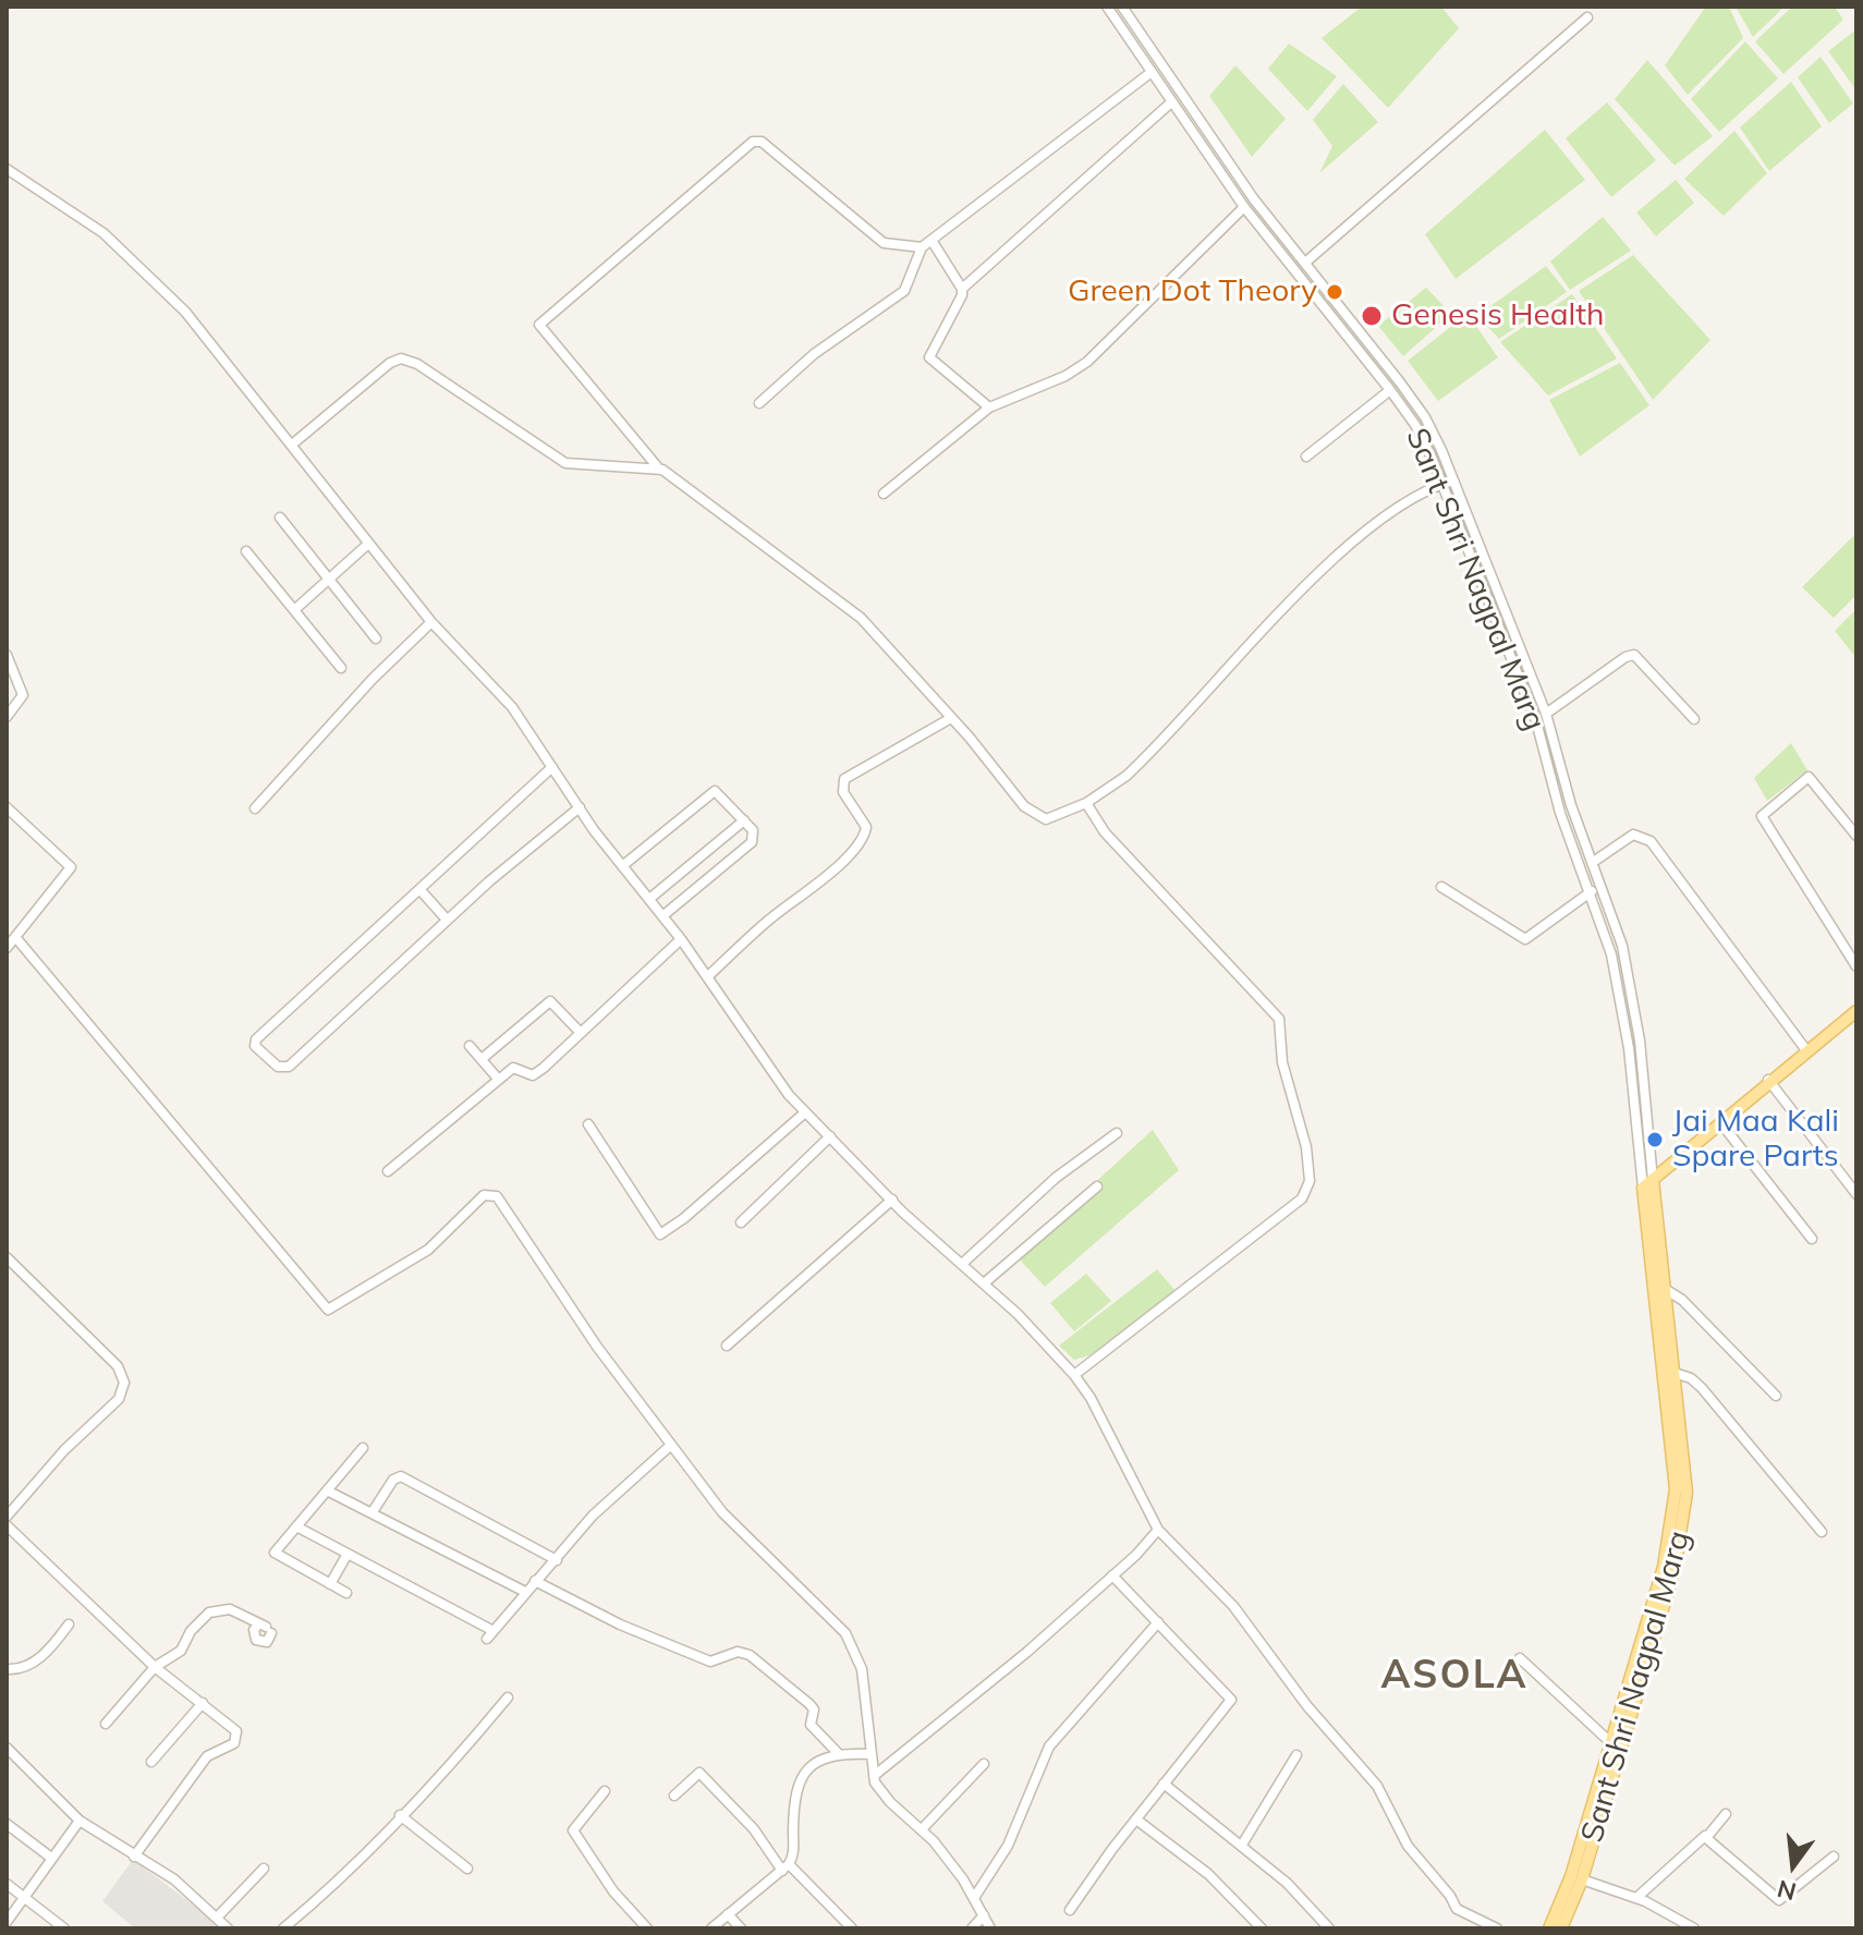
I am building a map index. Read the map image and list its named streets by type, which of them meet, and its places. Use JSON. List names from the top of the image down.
{
  "streets": {
    "main road": ["Sant Shri Nagpal Marg"]
  },
  "districts": ["ASOLA"],
  "places": ["Green Dot Theory", "Genesis Health", "Jai Maa Kali Spare Parts"],
  "north": "bottom"
}
